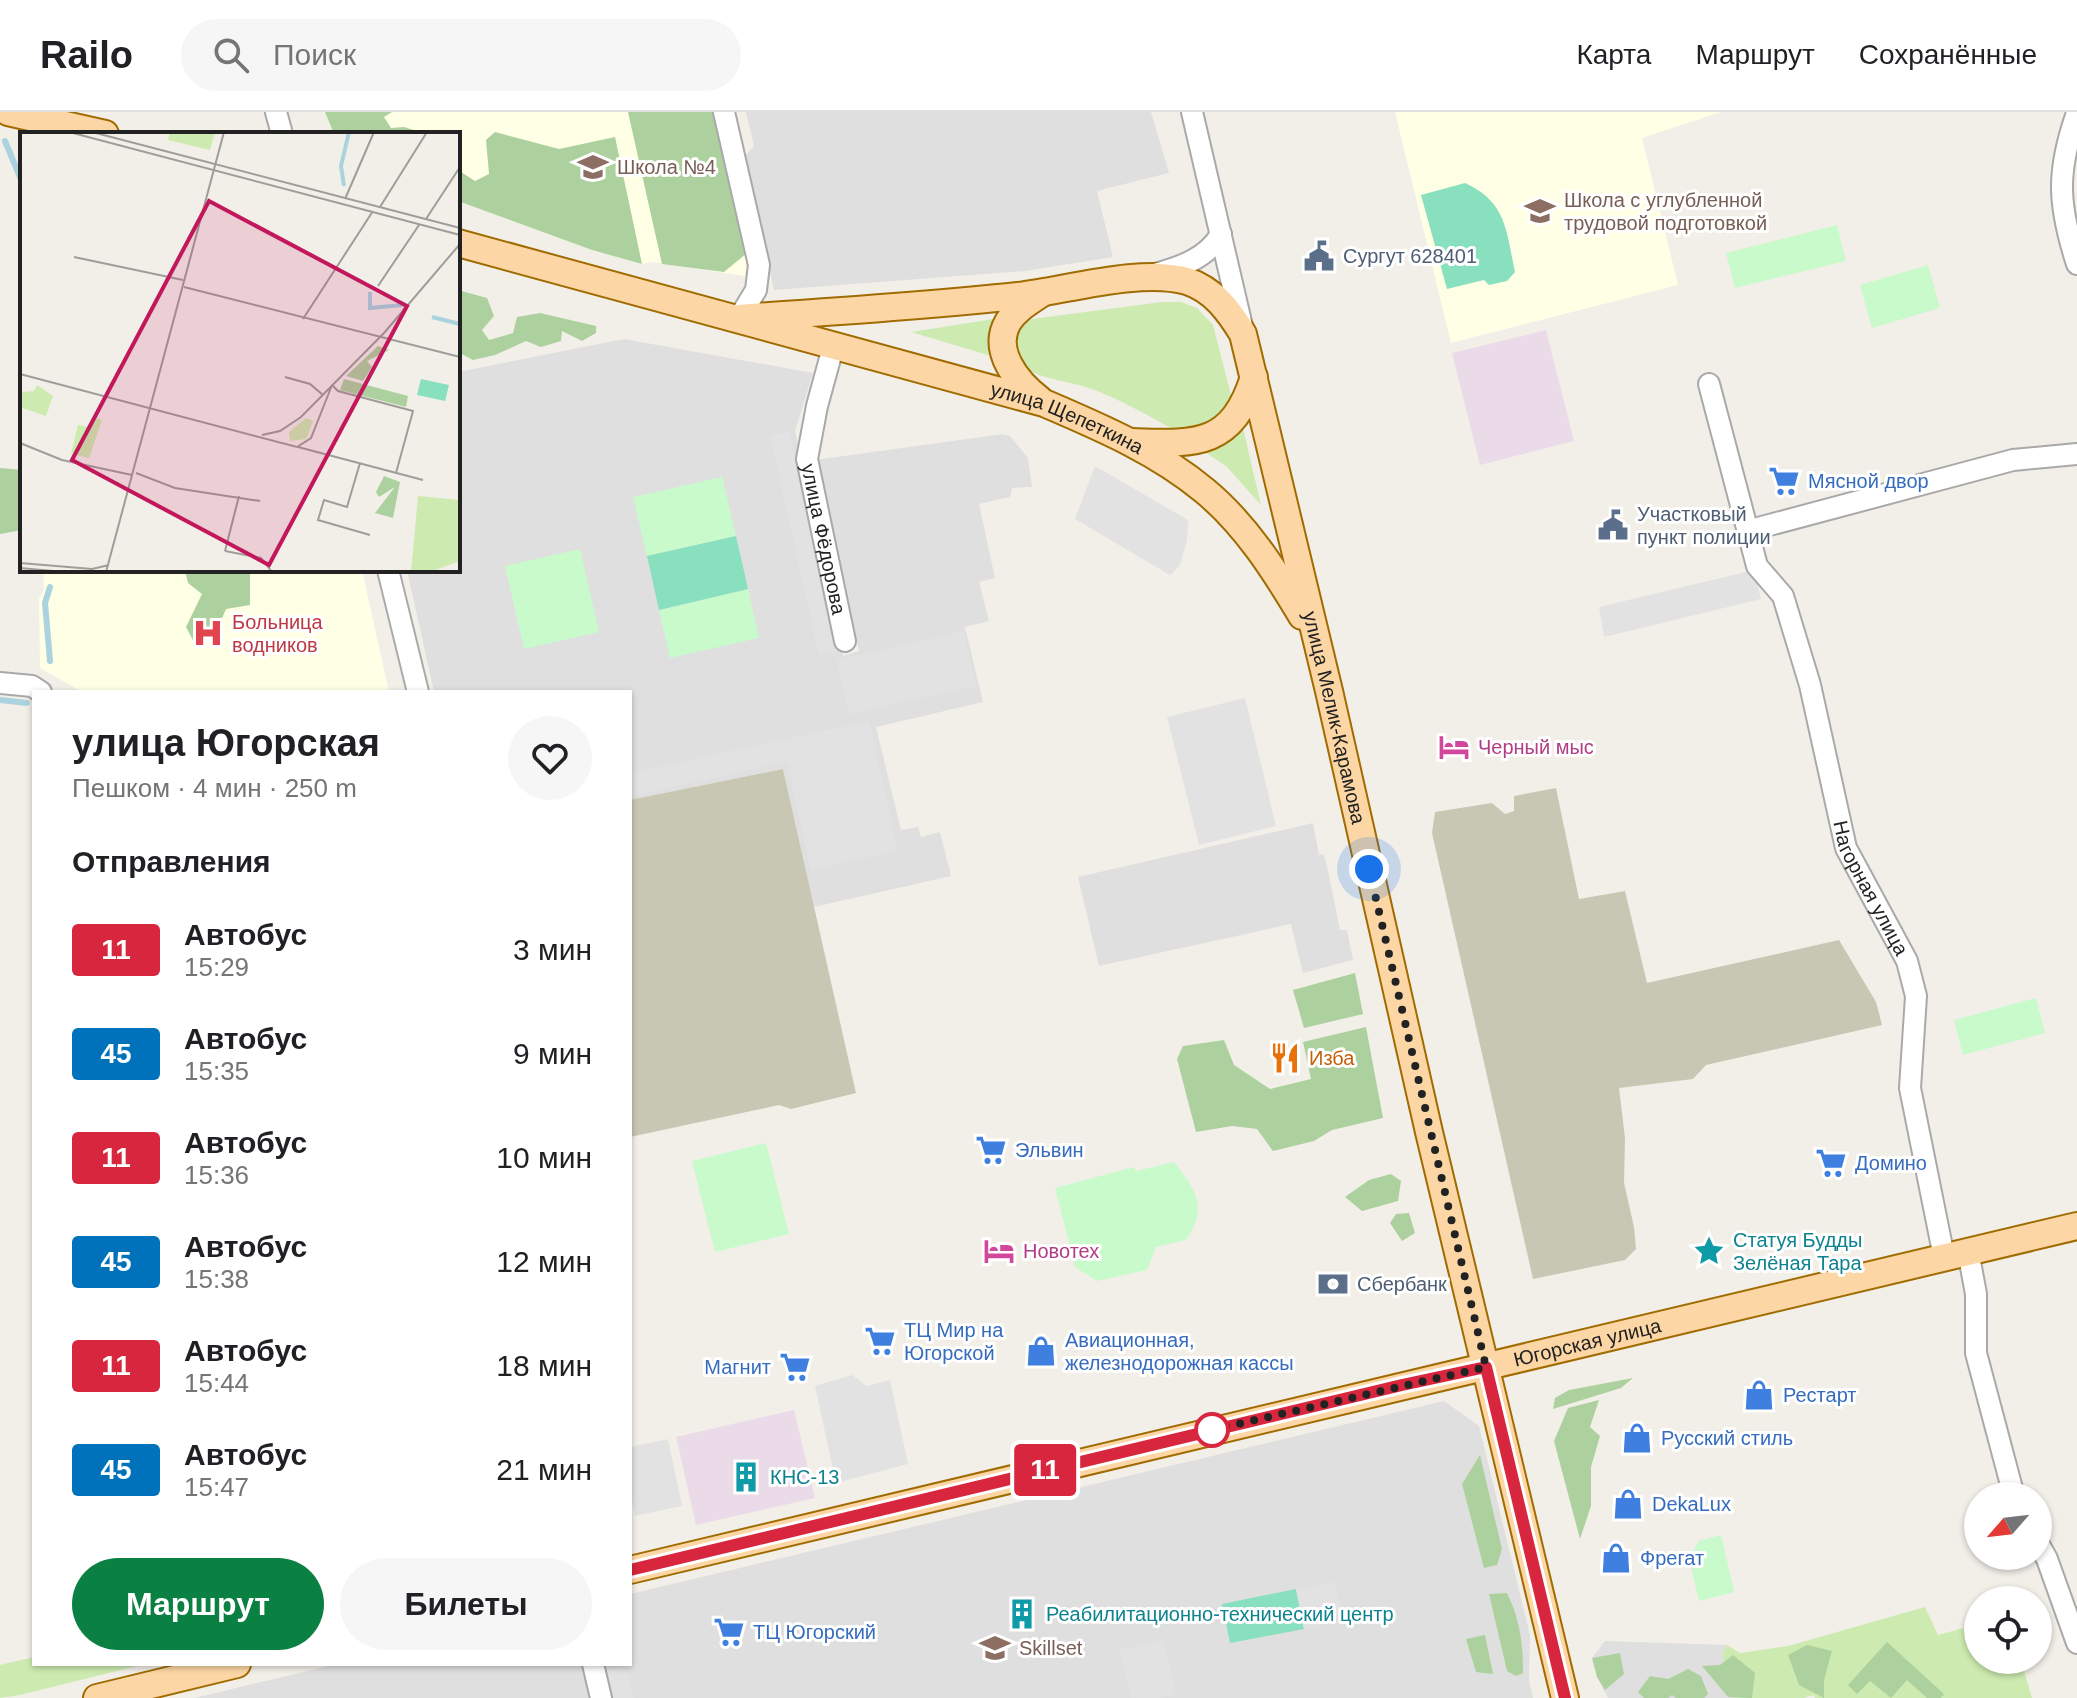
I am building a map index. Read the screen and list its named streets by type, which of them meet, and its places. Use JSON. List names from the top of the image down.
{
  "streets": {
    "main road": ["улица Щепеткина", "улица Мелик-Карамова", "Югорская улица"],
    "street": ["улица Фёдорова", "Нагорная улица"]
  },
  "crossings": [
    ["улица Щепеткина", "улица Фёдорова"],
    ["улица Щепеткина", "улица Мелик-Карамова"],
    ["улица Мелик-Карамова", "Югорская улица"],
    ["Нагорная улица", "Югорская улица"]
  ],
  "places": {
    "school or university": ["Школа №4", "Школа с углубленной трудовой подготовкой", "Skillset"],
    "public building": ["Сургут 628401", "Участковый пункт полиции"],
    "supermarket": [
      "Мясной двор",
      "Эльвин",
      "Домино",
      "ТЦ Мир на Югорской",
      "Магнит",
      "ТЦ Югорский"
    ],
    "hospital": ["Больница водников"],
    "hotel": ["Черный мыс", "Новотех"],
    "restaurant": ["Изба"],
    "place": ["Статуя Будды Зелёная Тара"],
    "bank": ["Сбербанк"],
    "shop": [
      "Авиационная, железнодорожная кассы",
      "Рестарт",
      "Русский стиль",
      "DekaLux",
      "Фрегат"
    ],
    "building": ["КНС-13", "Реабилитационно-технический центр"]
  },
  "lines": ["bus line 11"],
  "north": "bottom left",
  "page": {
    "header": "Railo",
    "search": "Поиск",
    "nav": ["Карта", "Маршрут", "Сохранённые"],
    "on_map": "11",
    "heading": [
      ["улица Югорская", "Пешком · 4 мин · 250 m"],
      "Отправления"
    ],
    "list": [
      {
        "mark": "11",
        "name": "Автобус",
        "note": "15:29",
        "value": "3 мин"
      },
      {
        "mark": "45",
        "name": "Автобус",
        "note": "15:35",
        "value": "9 мин"
      },
      {
        "mark": "11",
        "name": "Автобус",
        "note": "15:36",
        "value": "10 мин"
      },
      {
        "mark": "45",
        "name": "Автобус",
        "note": "15:38",
        "value": "12 мин"
      },
      {
        "mark": "11",
        "name": "Автобус",
        "note": "15:44",
        "value": "18 мин"
      },
      {
        "mark": "45",
        "name": "Автобус",
        "note": "15:47",
        "value": "21 мин"
      }
    ],
    "buttons": ["Маршрут", "Билеты"]
  }
}
